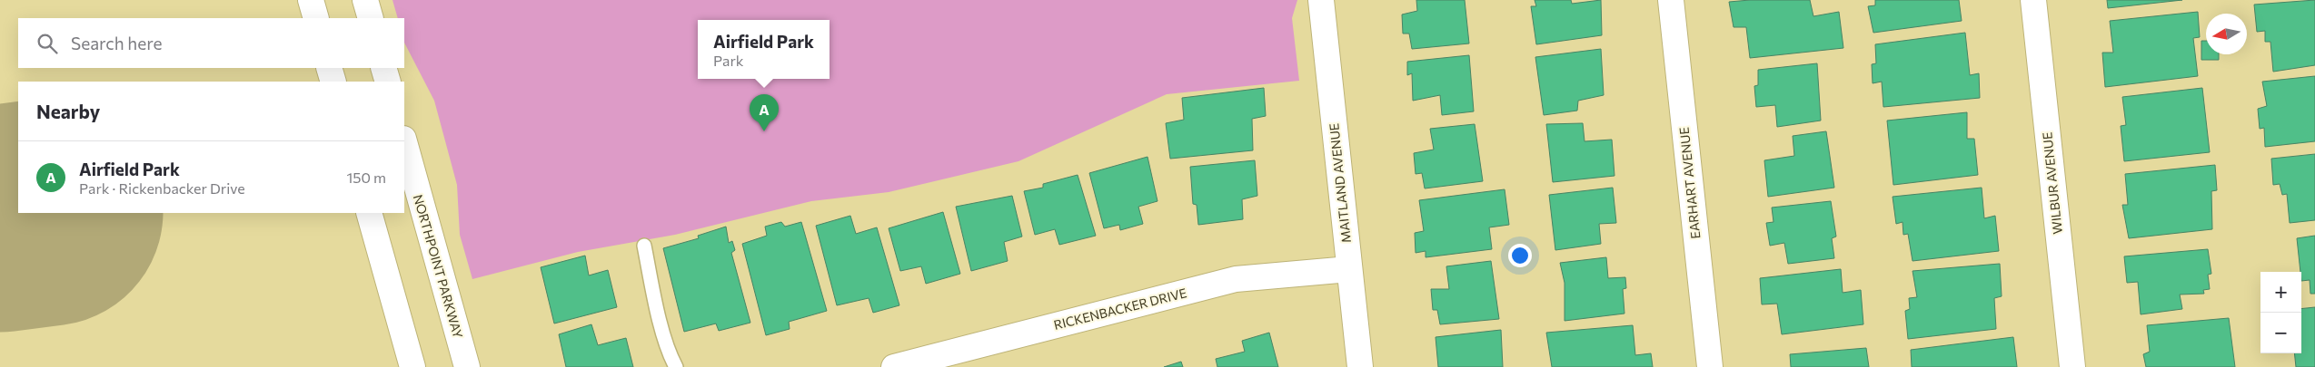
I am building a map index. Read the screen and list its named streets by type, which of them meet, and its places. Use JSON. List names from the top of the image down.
{
  "streets": {
    "street": [
      "MAITLAND AVENUE",
      "EARHART AVENUE",
      "WILBUR AVENUE",
      "NORTHPOINT PARKWAY",
      "RICKENBACKER DRIVE"
    ]
  },
  "crossings": [
    ["MAITLAND AVENUE", "RICKENBACKER DRIVE"]
  ],
  "north": "left",
  "page": {
    "search": "Search here",
    "popup": ["Airfield Park", "Park"],
    "heading": "Nearby",
    "pins": "A",
    "list": [
      {
        "mark": "A",
        "name": "Airfield Park",
        "note": "Park · Rickenbacker Drive",
        "value": "150 m"
      }
    ],
    "map_buttons": ["+", "−"]
  }
}
